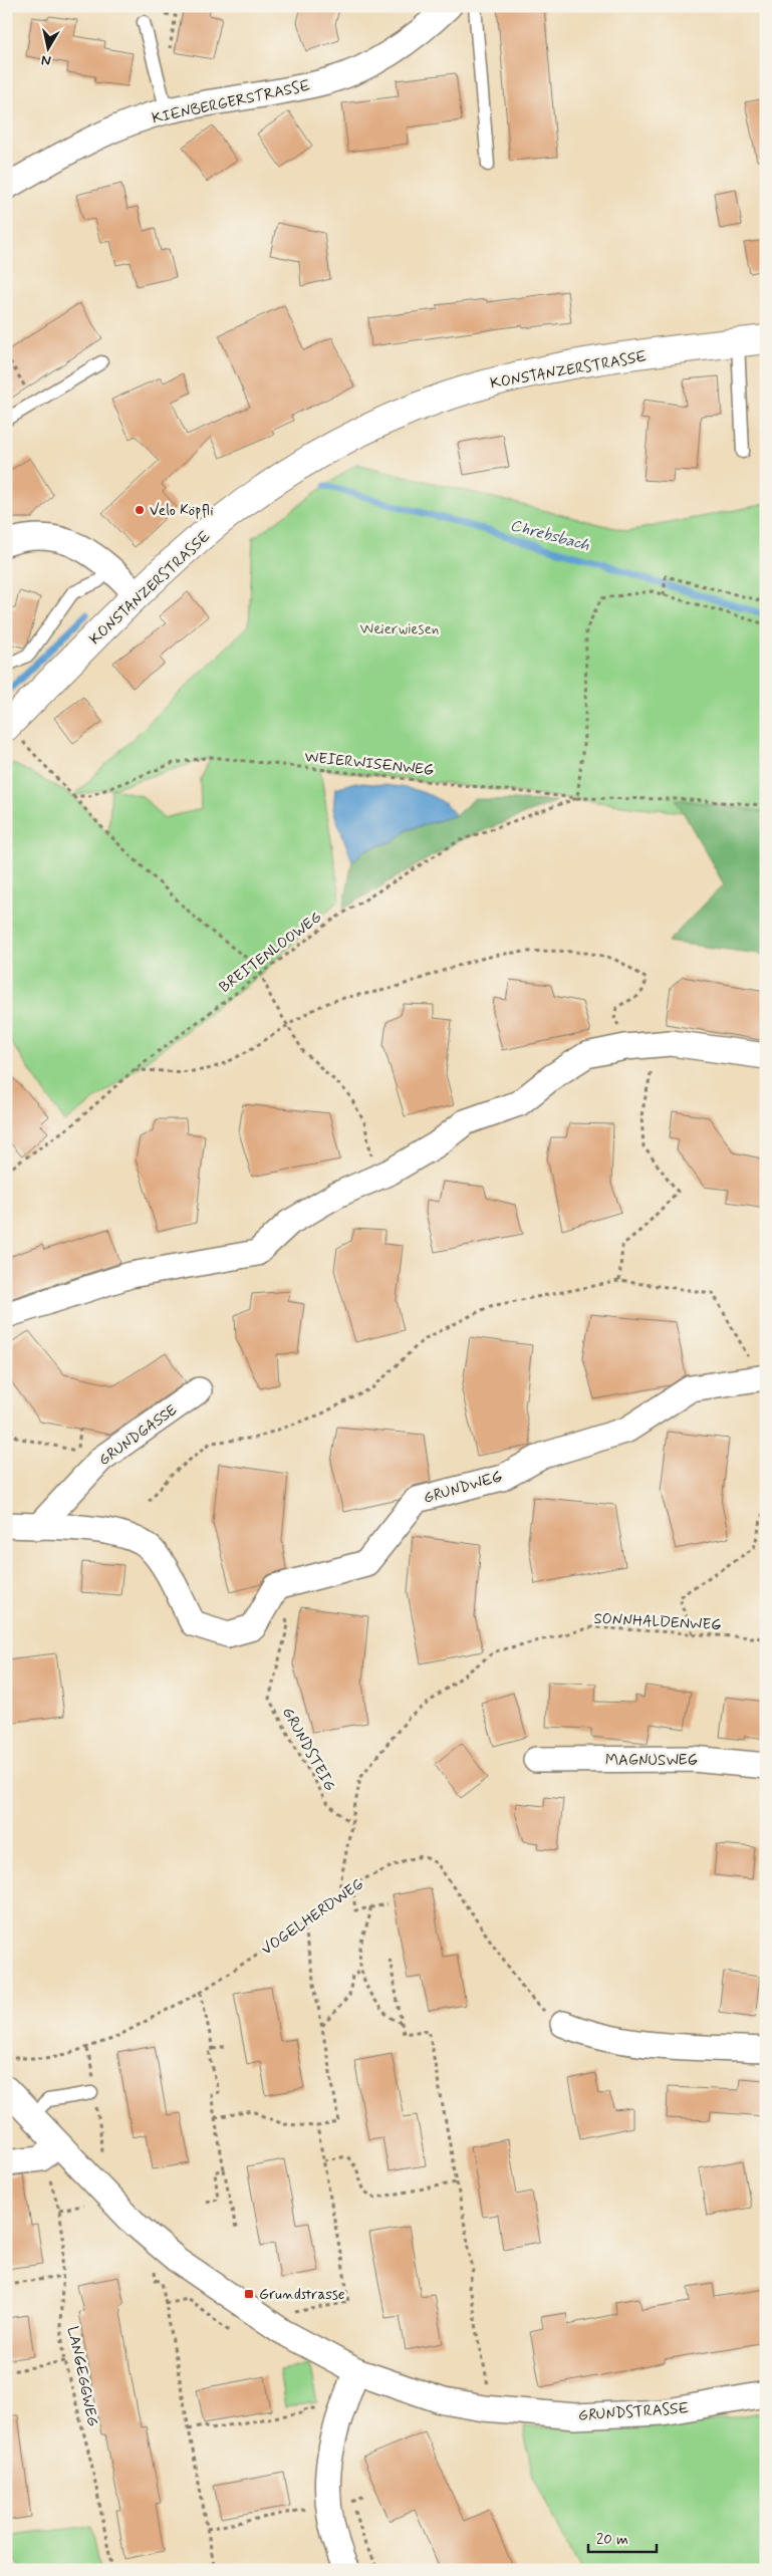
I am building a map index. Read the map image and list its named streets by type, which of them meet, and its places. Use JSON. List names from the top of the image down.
{
  "streets": {
    "main road": ["KONSTANZERSTRASSE"],
    "street": [
      "KIENBERGERSTRASSE",
      "GRUNDGASSE",
      "GRUNDWEG",
      "MAGNUSWEG",
      "GRUNDSTRASSE"
    ],
    "path": [
      "WEIERWISENWEG",
      "BREITENLOOWEG",
      "SONNHALDENWEG",
      "GRUNDSTEIG",
      "VOGELHERDWEG",
      "LANGEGGWEG"
    ]
  },
  "crossings": [
    ["WEIERWISENWEG", "BREITENLOOWEG"],
    ["GRUNDWEG", "GRUNDSTEIG"],
    ["SONNHALDENWEG", "GRUNDSTEIG"],
    ["SONNHALDENWEG", "VOGELHERDWEG"],
    ["LANGEGGWEG", "GRUNDSTRASSE"]
  ],
  "water": ["Chrebsbach"],
  "parks": ["Weierwiesen"],
  "places": {
    "other": ["Velo Köpfli"],
    "transit": ["Grundstrasse"]
  },
  "scale_bar": "20 m",
  "north": "bottom"
}
